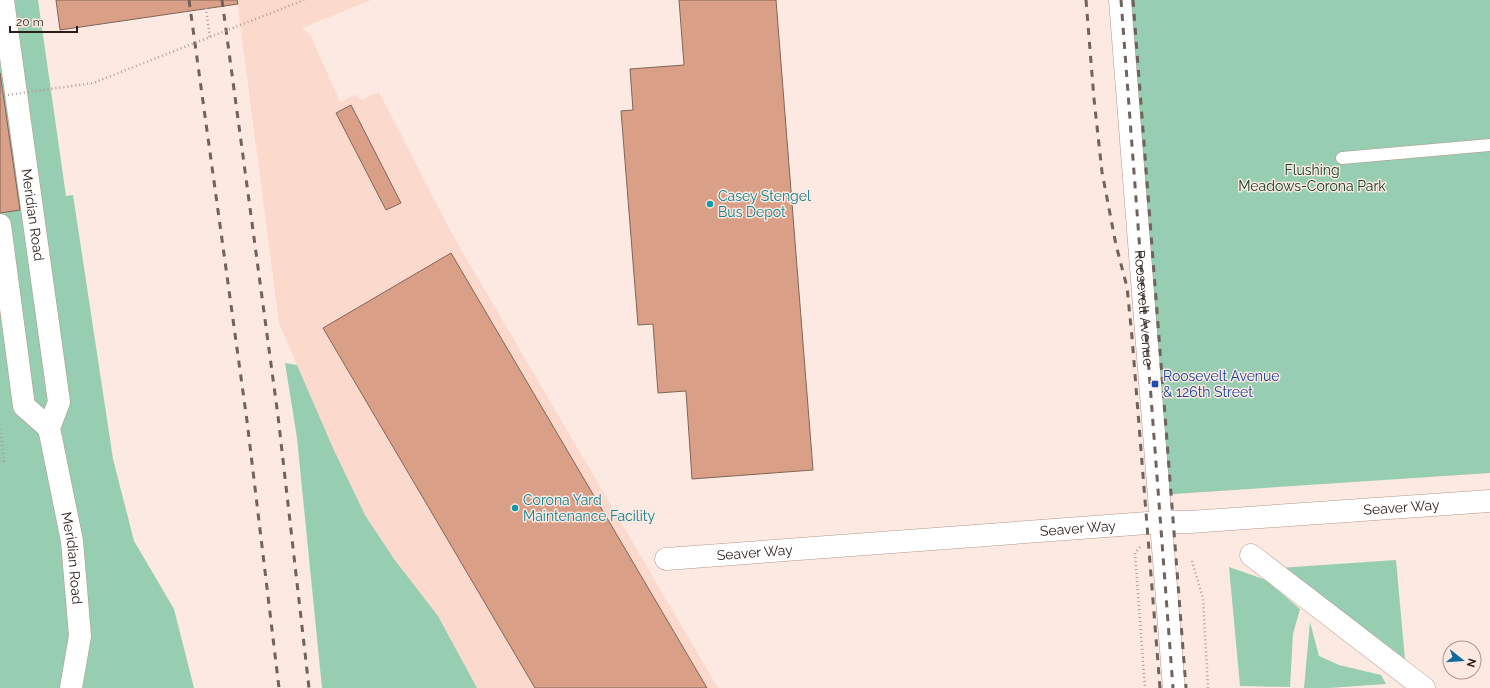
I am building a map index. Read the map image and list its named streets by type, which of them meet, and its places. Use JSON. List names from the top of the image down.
{
  "streets": {
    "street": ["Meridian Road", "Roosevelt Avenue", "Seaver Way"]
  },
  "crossings": [
    ["Roosevelt Avenue", "Seaver Way"]
  ],
  "parks": ["Flushing Meadows-Corona Park"],
  "places": {
    "other": ["Casey Stengel Bus Depot", "Corona Yard Maintenance Facility"],
    "transit": ["Roosevelt Avenue & 126th Street"]
  },
  "scale_bar": "20 m",
  "north": "right"
}
